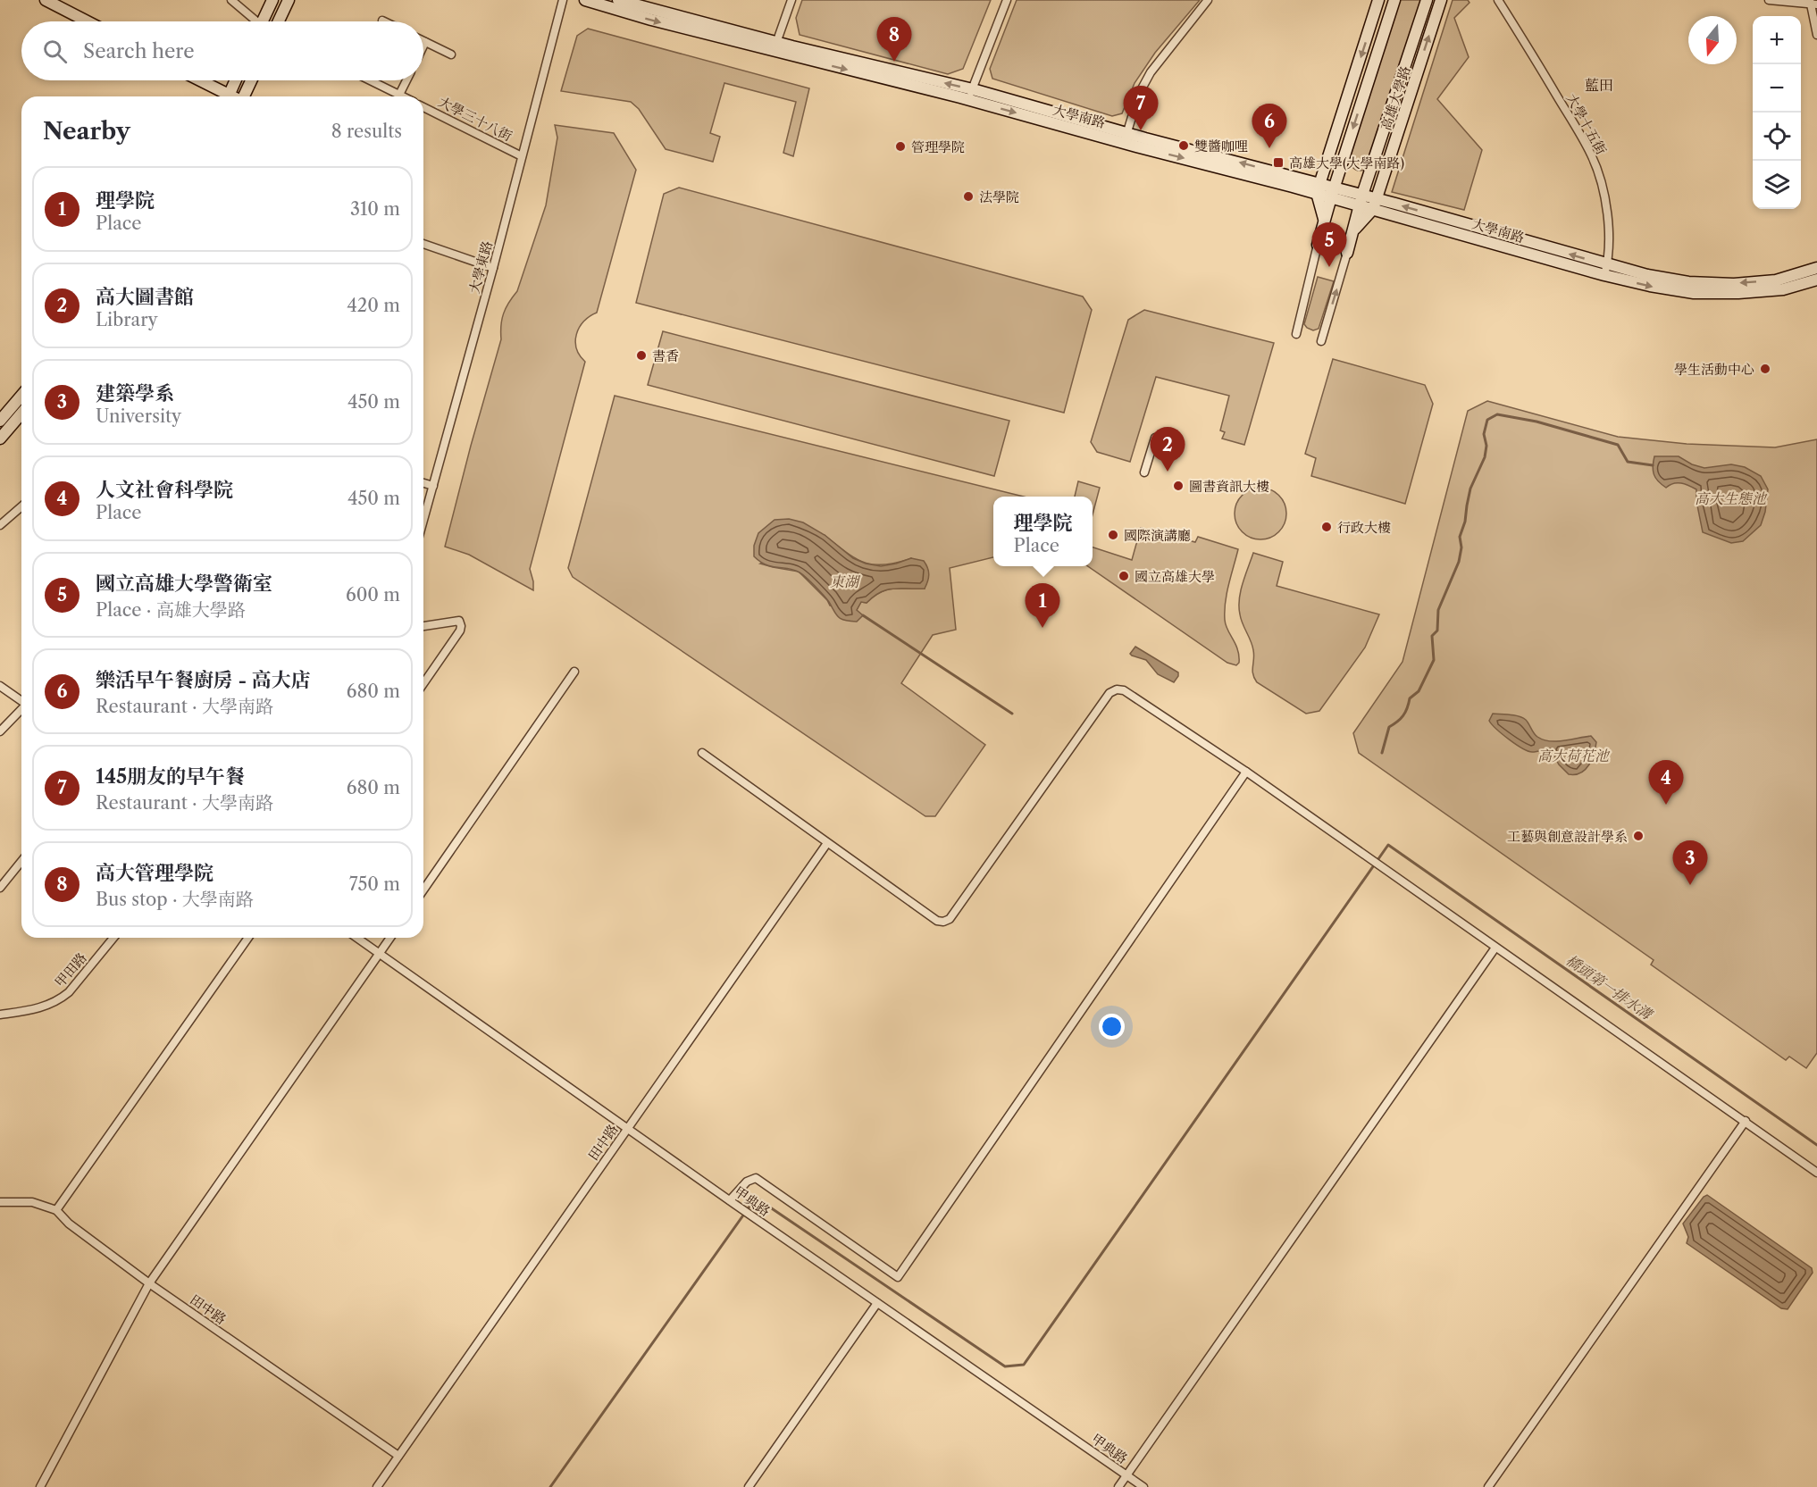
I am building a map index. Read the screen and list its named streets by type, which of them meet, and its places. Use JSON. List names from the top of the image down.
{
  "streets": {
    "street": [
      "高雄大學路",
      "大學南路",
      "大學三十八街",
      "大學十五街",
      "大學東路",
      "甲田路",
      "田中路",
      "甲典路"
    ]
  },
  "crossings": [
    ["高雄大學路", "大學南路"],
    ["大學南路", "大學十五街"],
    ["大學三十八街", "大學東路"],
    ["田中路", "甲典路"]
  ],
  "districts": ["藍田"],
  "water": [
    "高大生態池",
    "東湖",
    "高大荷花池",
    "橋頭第一排水溝"
  ],
  "places": {
    "other": [
      "雙醬咖哩",
      "管理學院",
      "法學院",
      "書香",
      "學生活動中心",
      "圖書資訊大樓",
      "行政大樓",
      "國際演講廳",
      "國立高雄大學",
      "工藝與創意設計學系"
    ],
    "transit": ["高雄大學(大學南路)"]
  },
  "north": "bottom",
  "page": {
    "map_buttons": ["+", "−"],
    "pins": [
      "8",
      "7",
      "6",
      "5",
      "2",
      "1",
      "4",
      "3"
    ],
    "search": "Search here",
    "heading": ["Nearby", "8 results"],
    "list": [
      {
        "mark": "1",
        "name": "理學院",
        "note": "Place",
        "value": "310 m"
      },
      {
        "mark": "2",
        "name": "高大圖書館",
        "note": "Library",
        "value": "420 m"
      },
      {
        "mark": "3",
        "name": "建築學系",
        "note": "University",
        "value": "450 m"
      },
      {
        "mark": "4",
        "name": "人文社會科學院",
        "note": "Place",
        "value": "450 m"
      },
      {
        "mark": "5",
        "name": "國立高雄大學警衛室",
        "note": "Place · 高雄大學路",
        "value": "600 m"
      },
      {
        "mark": "6",
        "name": "樂活早午餐廚房 - 高大店",
        "note": "Restaurant · 大學南路",
        "value": "680 m"
      },
      {
        "mark": "7",
        "name": "145朋友的早午餐",
        "note": "Restaurant · 大學南路",
        "value": "680 m"
      },
      {
        "mark": "8",
        "name": "高大管理學院",
        "note": "Bus stop · 大學南路",
        "value": "750 m"
      }
    ],
    "popup": ["理學院", "Place"]
  }
}
